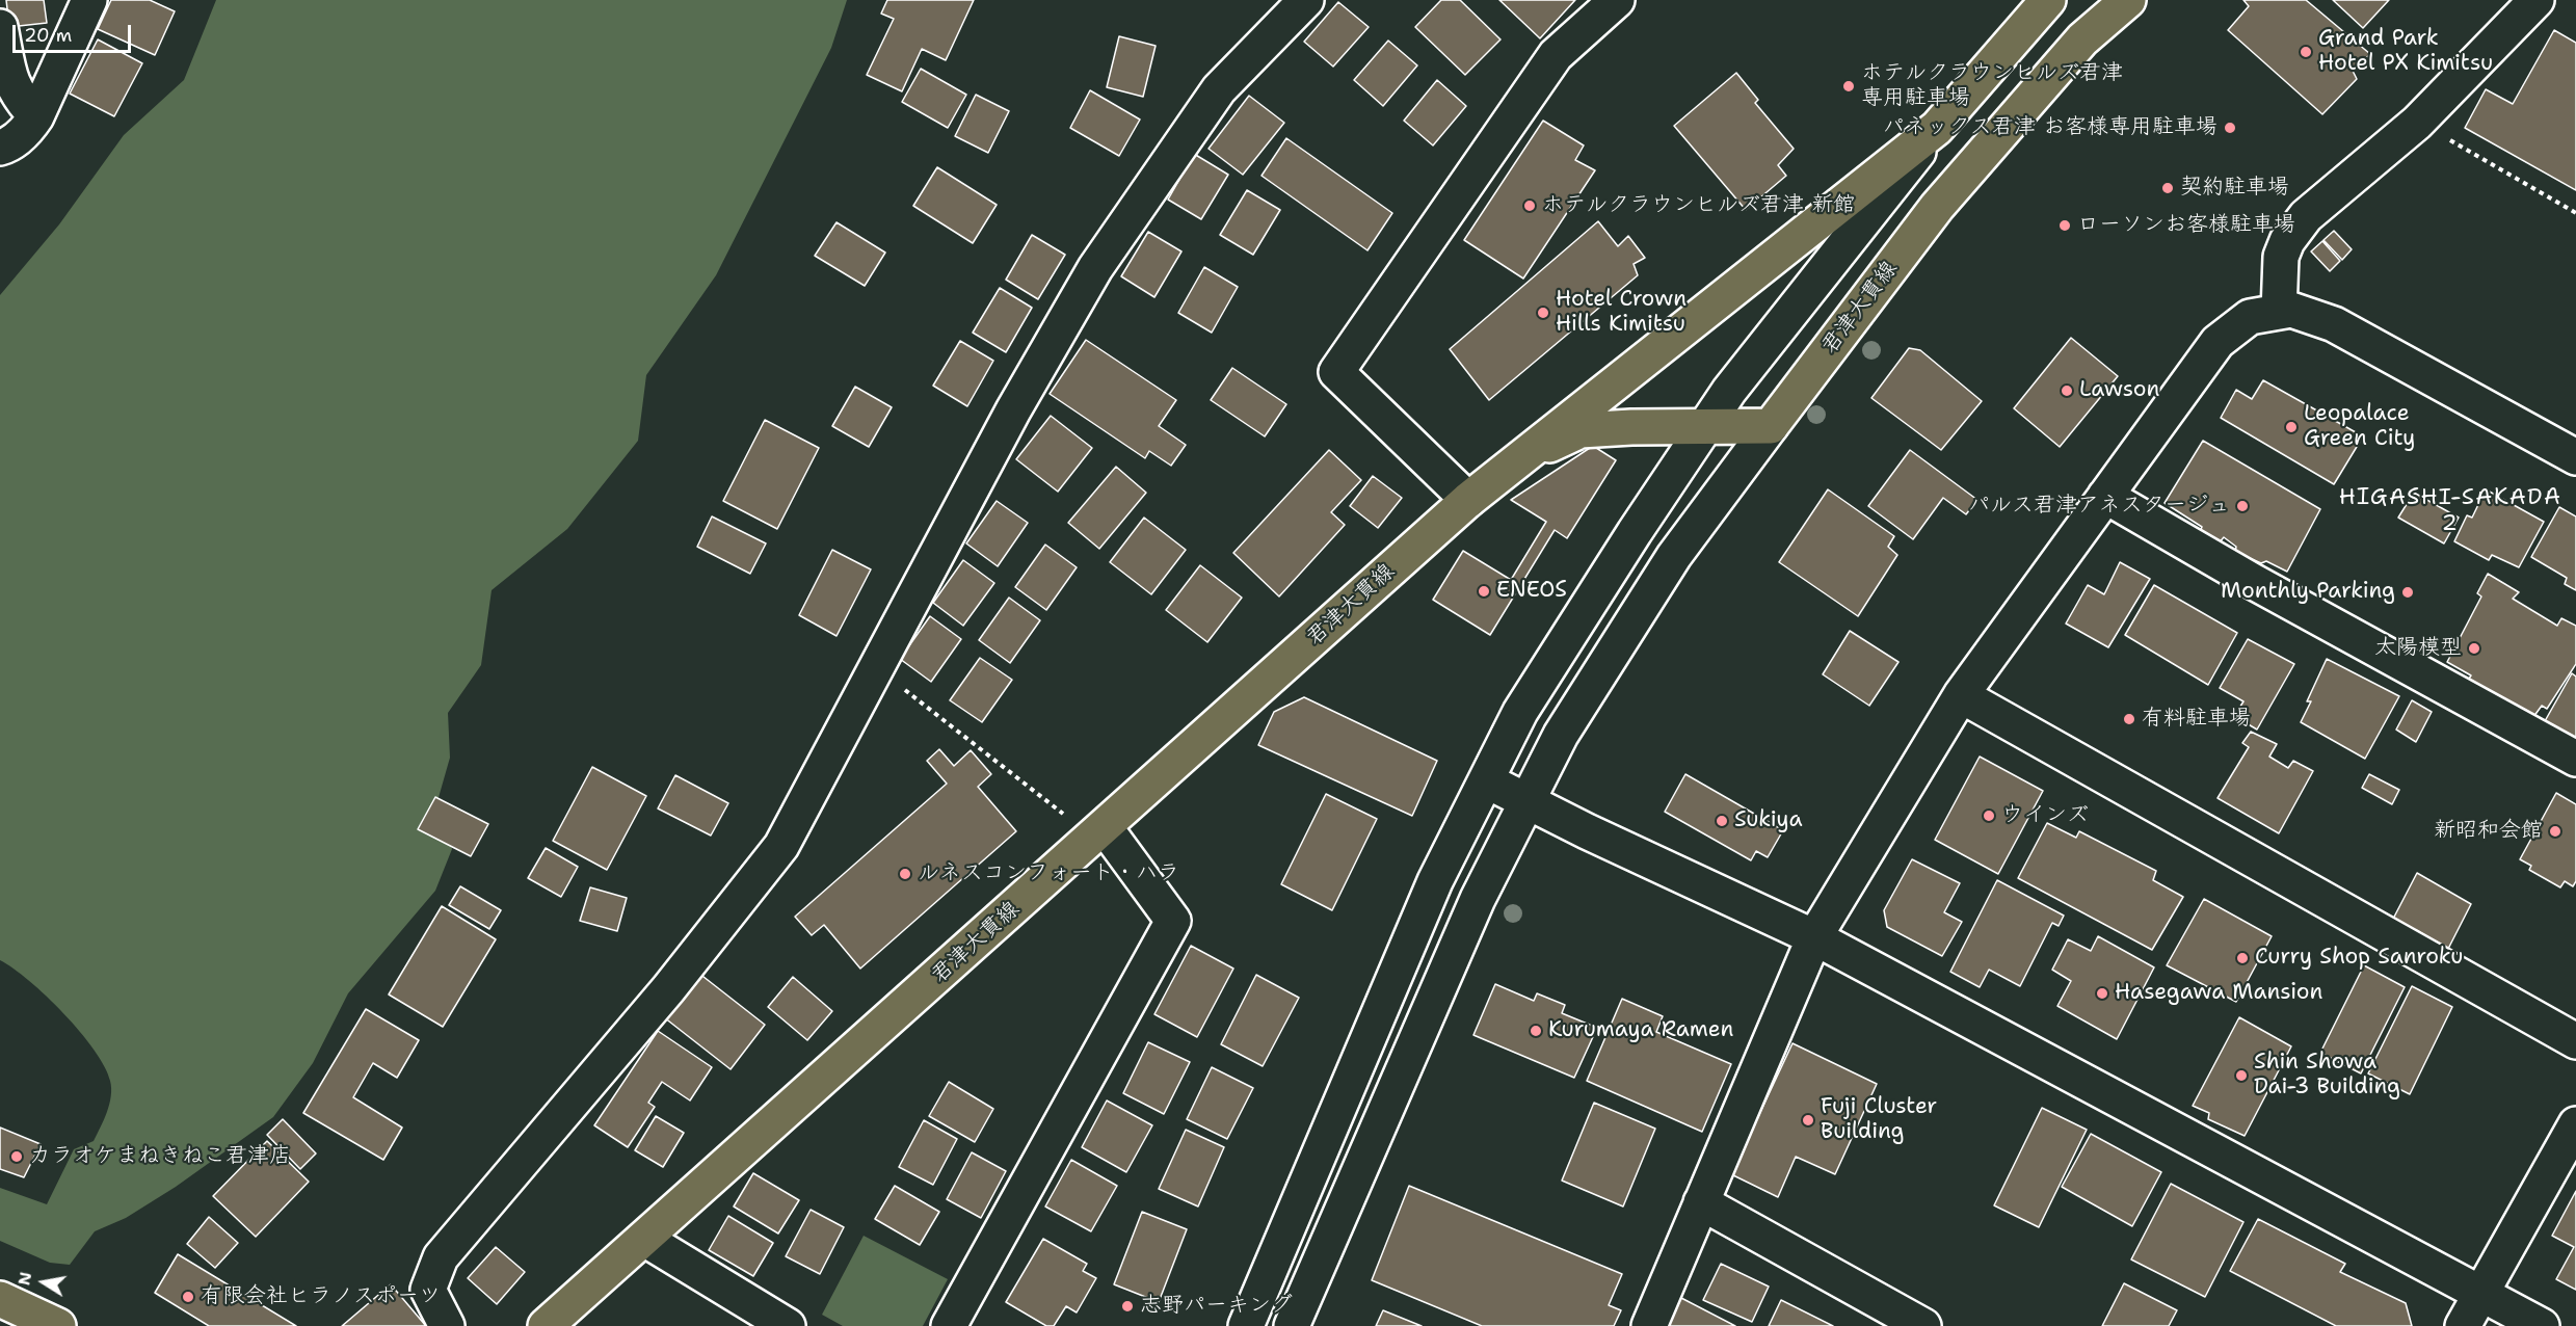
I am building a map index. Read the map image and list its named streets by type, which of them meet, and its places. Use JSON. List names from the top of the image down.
{
  "streets": {
    "main road": ["君津大貫線"]
  },
  "districts": ["HIGASHI-SAKADA 2"],
  "places": [
    "Grand Park Hotel PX Kimitsu",
    "ホテルクラウンヒルズ君津 専用駐車場",
    "パネックス君津 お客様専用駐車場",
    "契約駐車場",
    "ホテルクラウンヒルズ君津 新館",
    "ローソンお客様駐車場",
    "Hotel Crown Hills Kimitsu",
    "Lawson",
    "Leopalace Green City",
    "パルス君津アネスタージュ",
    "ENEOS",
    "Monthly Parking",
    "太陽模型",
    "有料駐車場",
    "ウインズ",
    "Sukiya",
    "新昭和会館",
    "ルネスコンフォート・ハラ",
    "Curry Shop Sanroku",
    "Hasegawa Mansion",
    "Kurumaya Ramen",
    "Shin Showa Dai-3 Building",
    "Fuji Cluster Building",
    "カラオケまねきねこ君津店",
    "有限会社ヒラノスポーツ",
    "志野パーキング"
  ],
  "scale_bar": "20 m",
  "north": "left"
}
